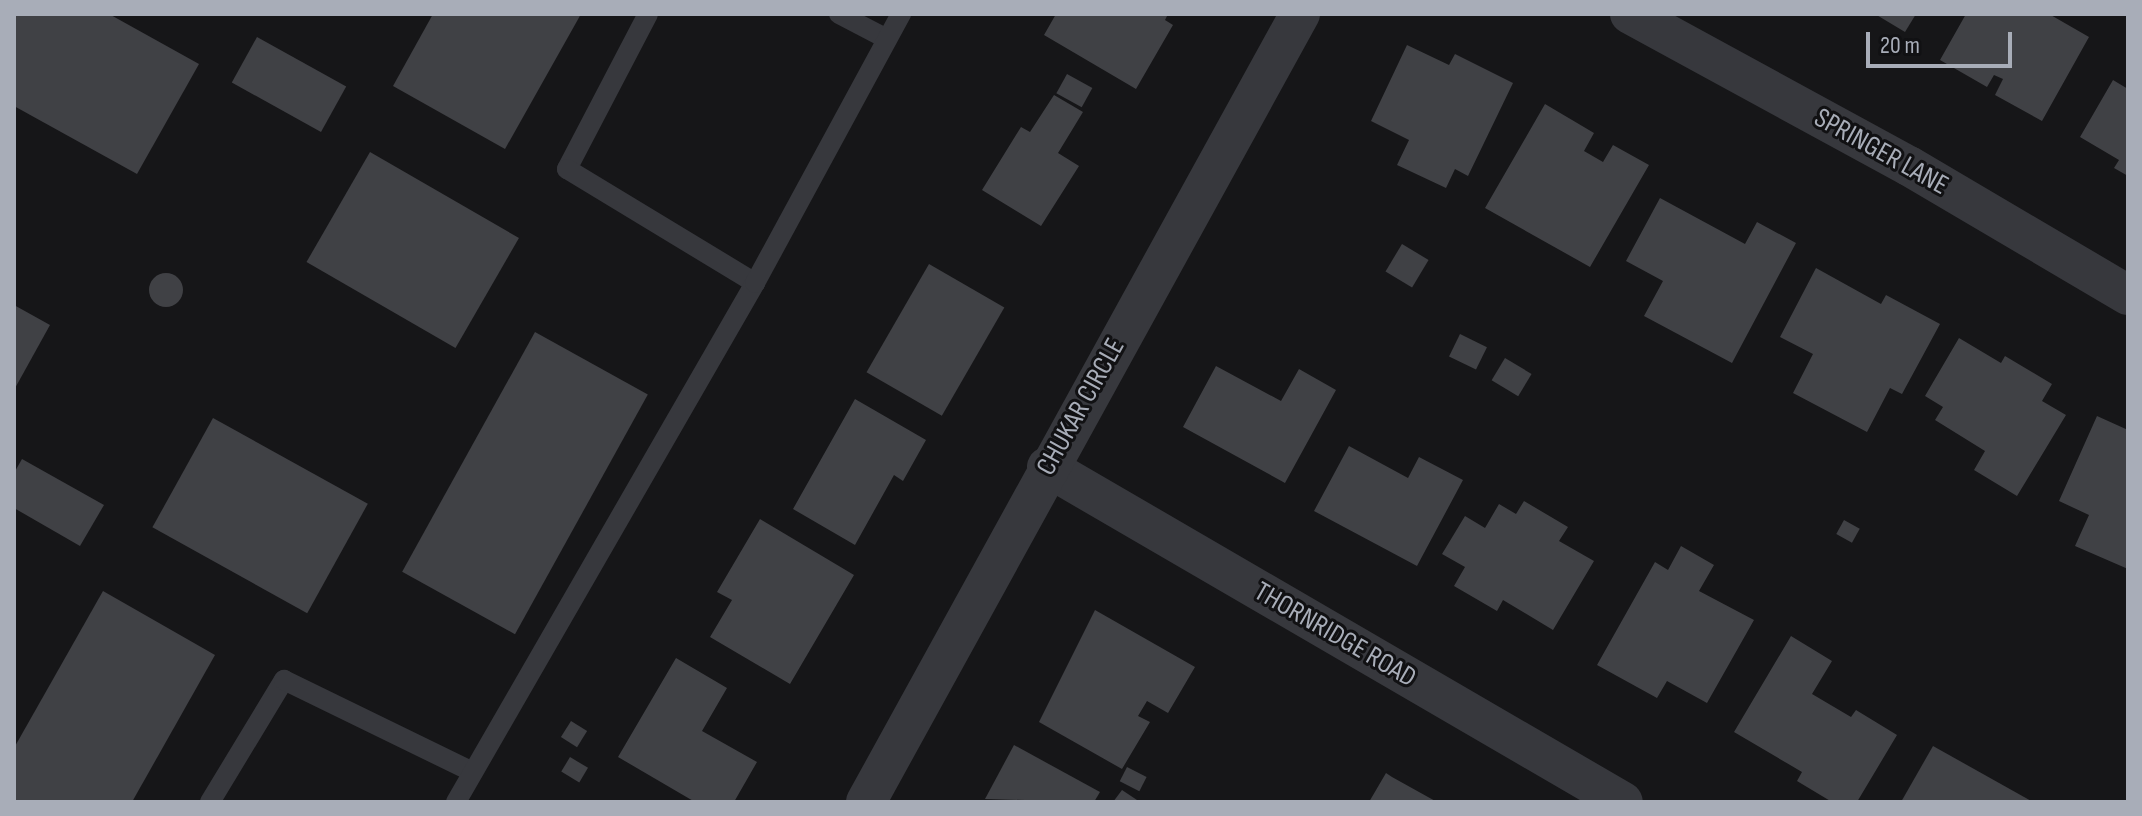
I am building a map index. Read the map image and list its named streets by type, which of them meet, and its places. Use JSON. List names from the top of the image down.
{
  "streets": {
    "street": ["SPRINGER LANE", "CHUKAR CIRCLE", "THORNRIDGE ROAD"]
  },
  "crossings": [
    ["CHUKAR CIRCLE", "THORNRIDGE ROAD"]
  ],
  "scale_bar": "20 m"
}
